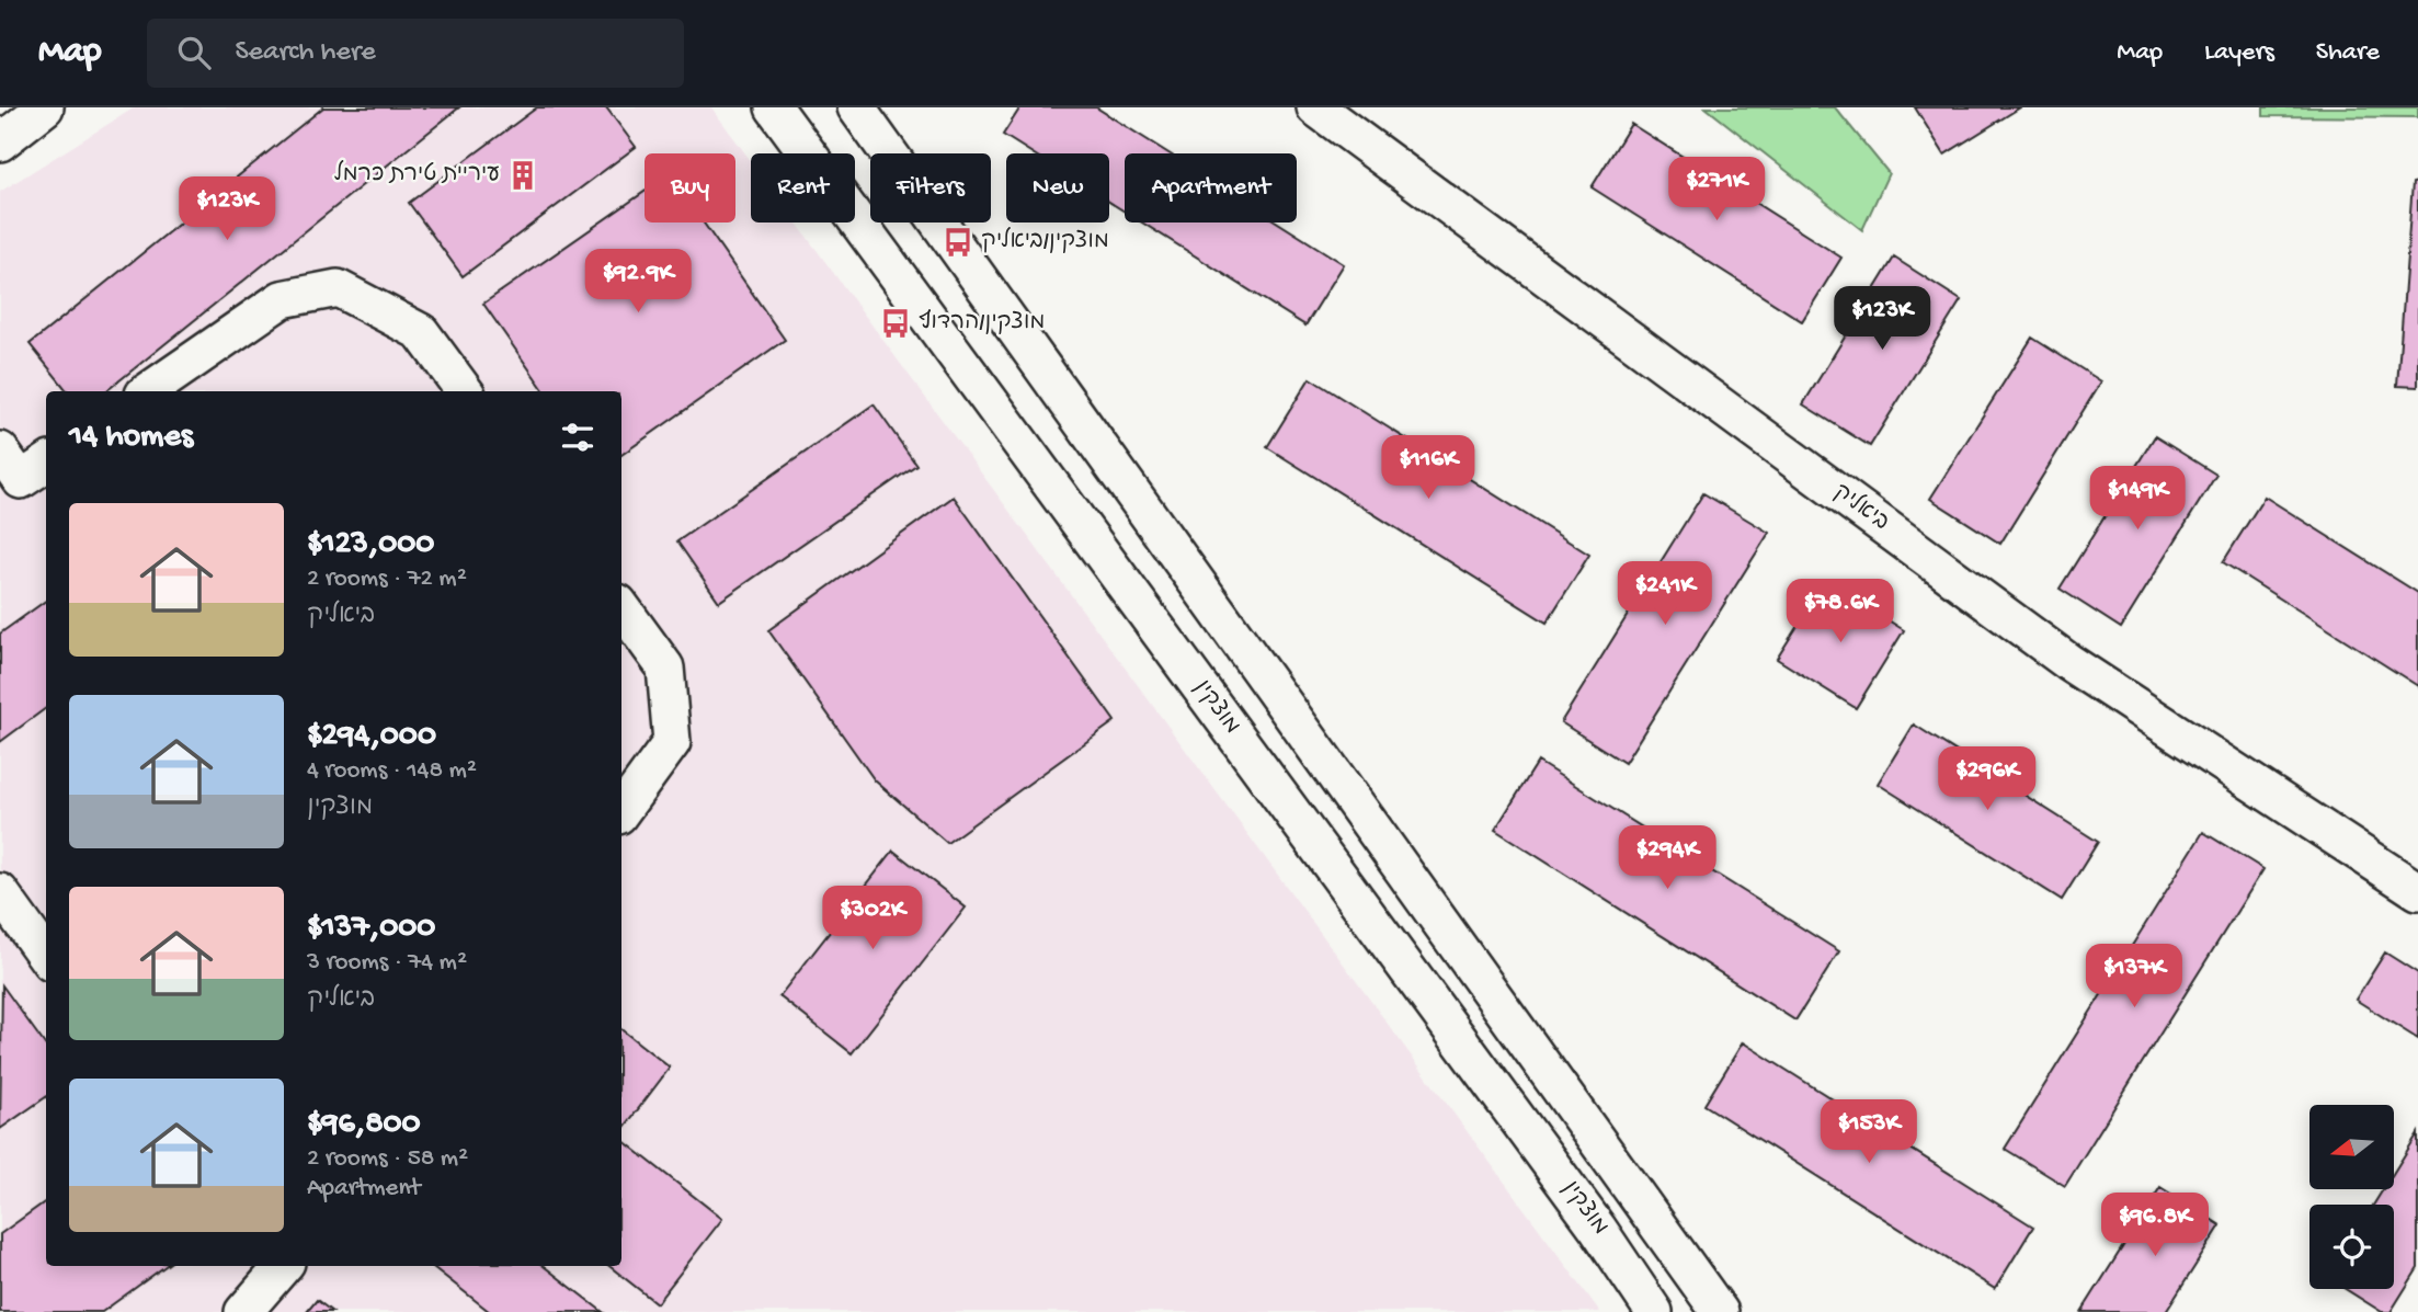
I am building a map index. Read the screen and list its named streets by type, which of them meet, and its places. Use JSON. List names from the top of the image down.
{
  "streets": {
    "street": ["ביאליק", "מוצקין"]
  },
  "places": {
    "building": ["עיריית טירת כרמל"],
    "bus stop": ["מוצקין/ביאליק", "מוצקין/הרדוף"]
  },
  "north": "left",
  "page": {
    "header": "Map",
    "search": "Search here",
    "nav": ["Map", "Layers", "Share"],
    "chip": [
      "Buy",
      "Rent",
      "Filters",
      "New",
      "Apartment"
    ],
    "price": [
      "$271K",
      "$123K",
      "$92.9K",
      "$123K",
      "$116K",
      "$149K",
      "$241K",
      "$78.6K",
      "$296K",
      "$294K",
      "$302K",
      "$137K",
      "$153K",
      "$96.8K"
    ],
    "heading": "14 homes",
    "list": [
      {
        "name": "$123,000",
        "note": "2 rooms · 72 m² · ביאליק"
      },
      {
        "name": "$294,000",
        "note": "4 rooms · 148 m² · מוצקין"
      },
      {
        "name": "$137,000",
        "note": "3 rooms · 74 m² · ביאליק"
      },
      {
        "name": "$96,800",
        "note": "2 rooms · 58 m² · Apartment"
      }
    ]
  }
}
